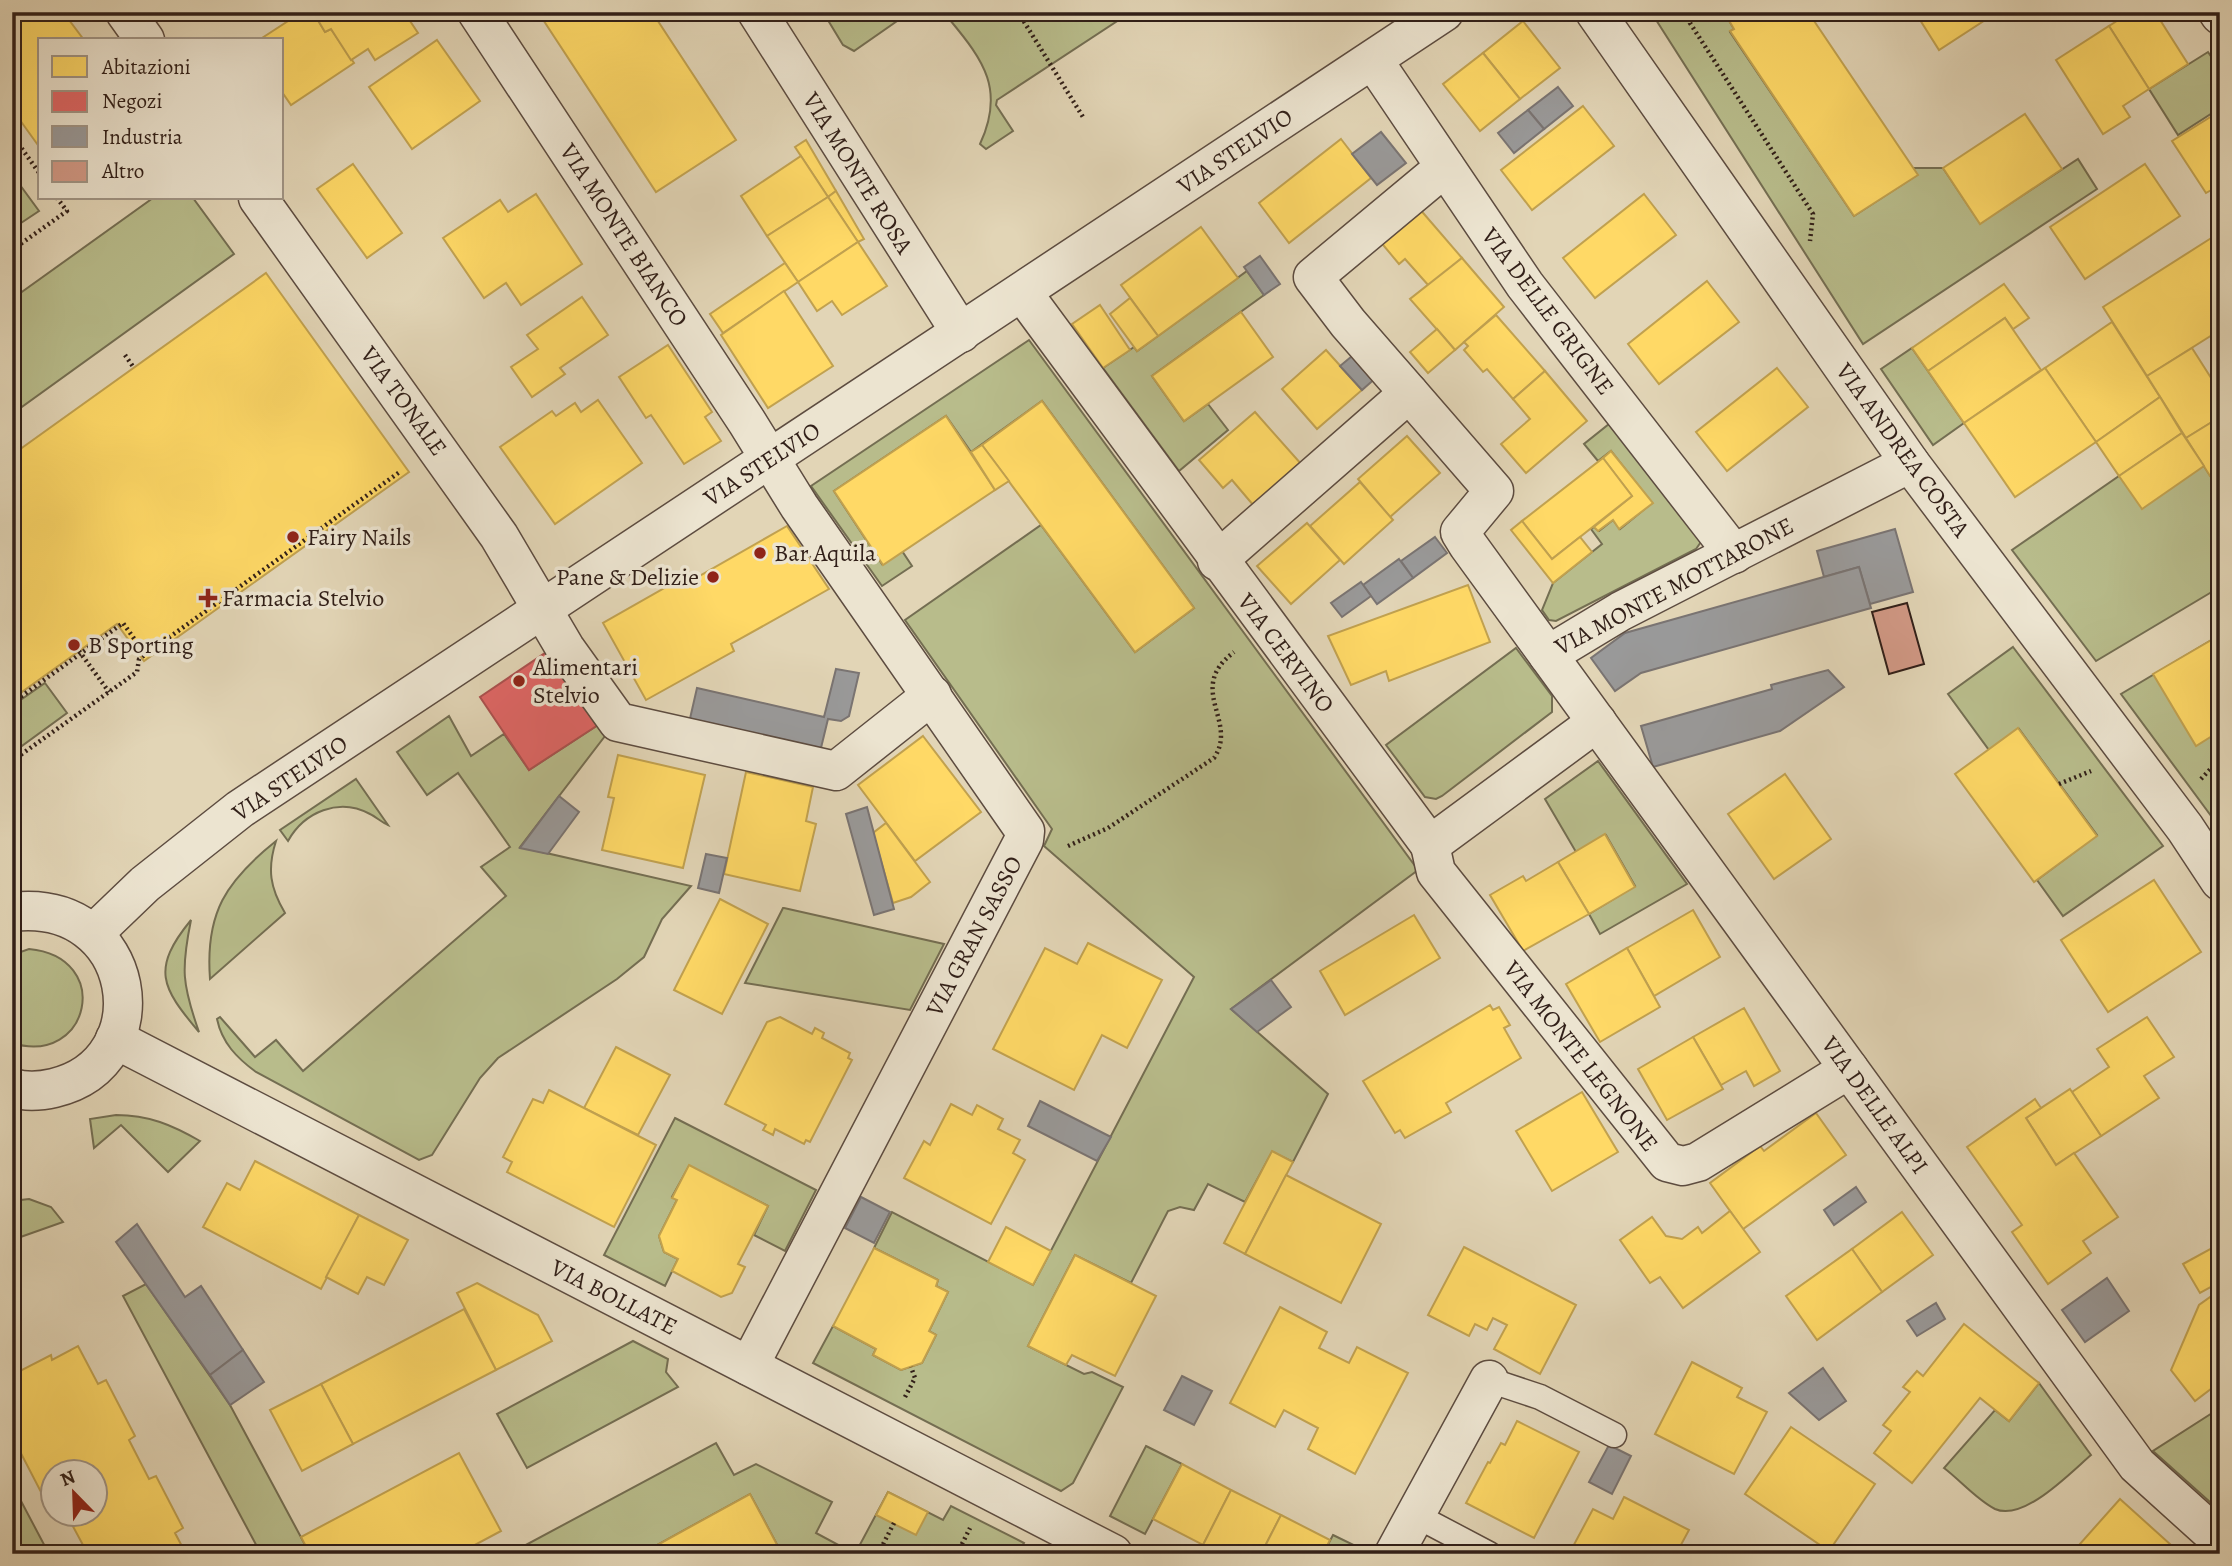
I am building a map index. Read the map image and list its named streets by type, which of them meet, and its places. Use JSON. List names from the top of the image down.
{
  "streets": {
    "street": [
      "VIA STELVIO",
      "VIA MONTE ROSA",
      "VIA MONTE BIANCO",
      "VIA DELLE GRIGNE",
      "VIA TONALE",
      "VIA ANDREA COSTA",
      "VIA MONTE MOTTARONE",
      "VIA CERVINO",
      "VIA GRAN SASSO",
      "VIA MONTE LEGNONE",
      "VIA DELLE ALPI",
      "VIA BOLLATE"
    ]
  },
  "crossings": [
    ["VIA STELVIO", "VIA MONTE ROSA"],
    ["VIA STELVIO", "VIA MONTE BIANCO"],
    ["VIA STELVIO", "VIA DELLE GRIGNE"],
    ["VIA STELVIO", "VIA TONALE"],
    ["VIA STELVIO", "VIA CERVINO"],
    ["VIA STELVIO", "VIA GRAN SASSO"],
    ["VIA MONTE BIANCO", "VIA GRAN SASSO"],
    ["VIA DELLE GRIGNE", "VIA MONTE MOTTARONE"],
    ["VIA TONALE", "VIA GRAN SASSO"],
    ["VIA ANDREA COSTA", "VIA MONTE MOTTARONE"],
    ["VIA MONTE MOTTARONE", "VIA DELLE ALPI"],
    ["VIA CERVINO", "VIA MONTE LEGNONE"],
    ["VIA GRAN SASSO", "VIA BOLLATE"],
    ["VIA MONTE LEGNONE", "VIA DELLE ALPI"]
  ],
  "places": {
    "other": [
      "Fairy Nails",
      "Bar Aquila",
      "Pane & Delizie",
      "B Sporting",
      "Alimentari Stelvio"
    ],
    "health": ["Farmacia Stelvio"]
  },
  "legend": [
    "Abitazioni",
    "Negozi",
    "Industria",
    "Altro"
  ],
  "north": "top left"
}
